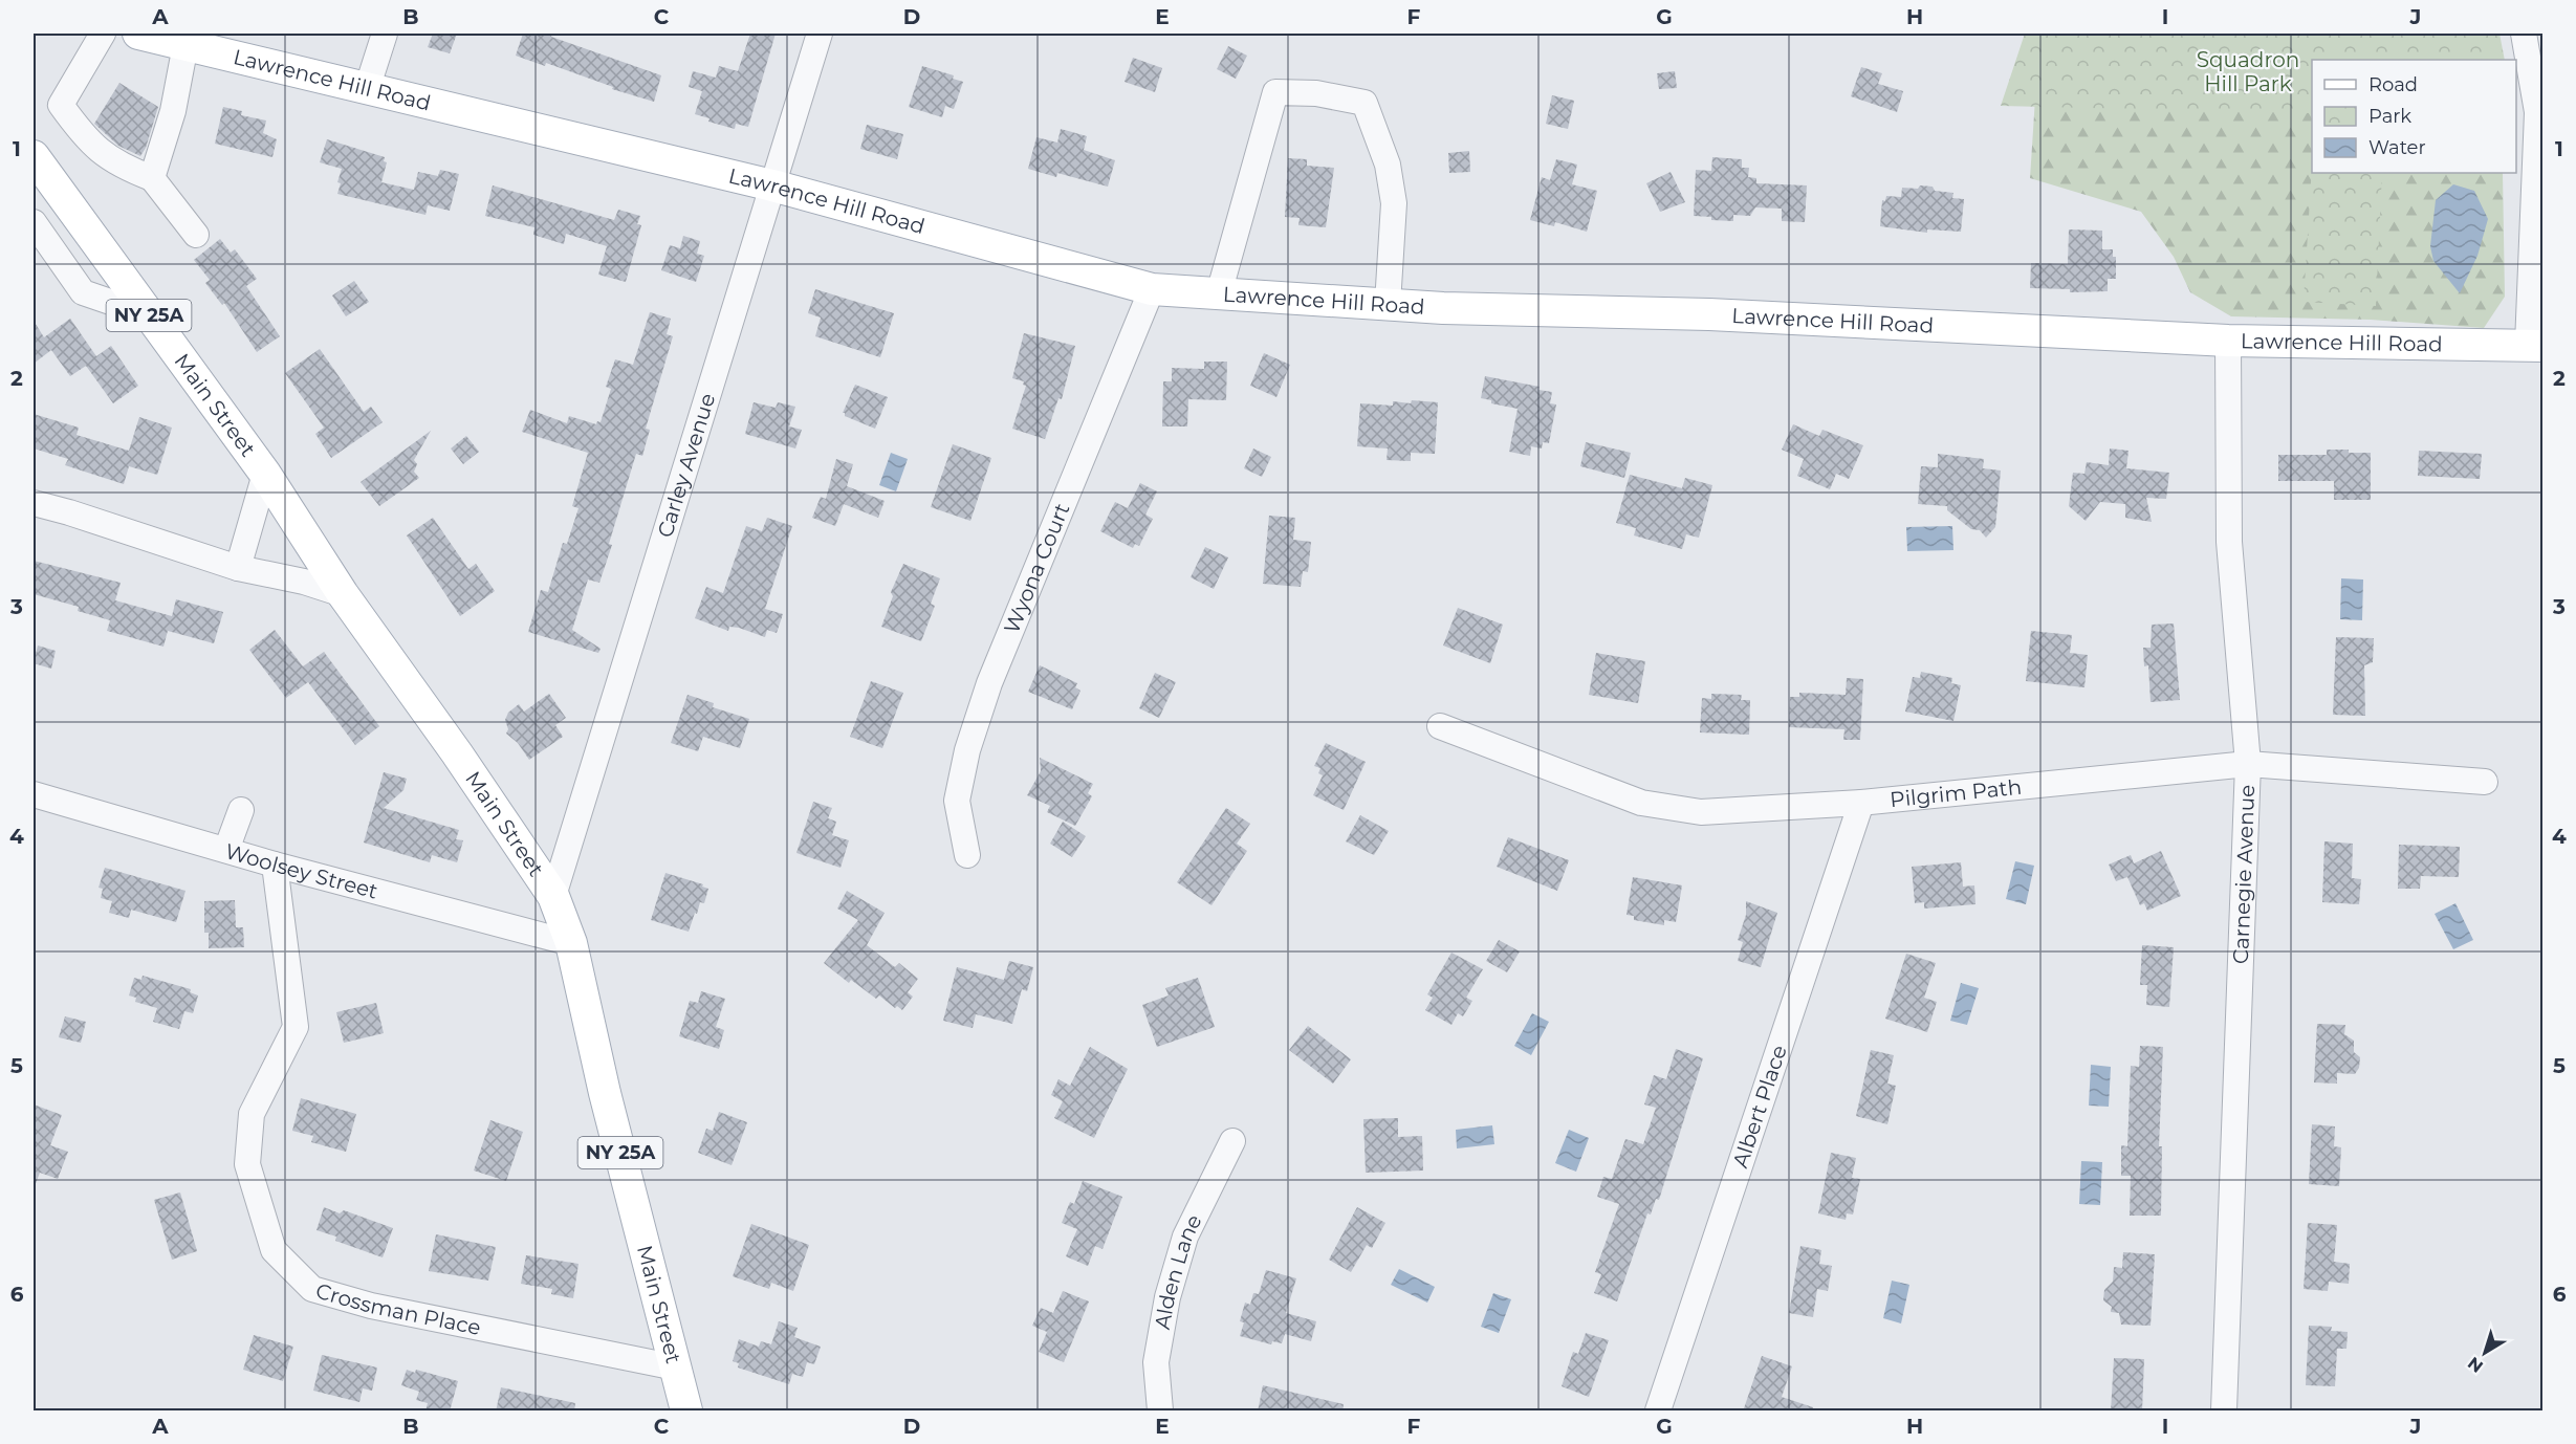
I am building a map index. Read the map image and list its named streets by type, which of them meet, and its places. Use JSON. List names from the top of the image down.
{
  "streets": {
    "main road": ["Lawrence Hill Road", "NY 25A", "Main Street"],
    "street": [
      "Carley Avenue",
      "Wyona Court",
      "Pilgrim Path",
      "Woolsey Street",
      "Carnegie Avenue",
      "Albert Place",
      "Alden Lane",
      "Crossman Place"
    ]
  },
  "crossings": [
    ["Lawrence Hill Road", "Carley Avenue"],
    ["Lawrence Hill Road", "Wyona Court"],
    ["Lawrence Hill Road", "Carnegie Avenue"],
    ["Main Street", "Carley Avenue"],
    ["Main Street", "Woolsey Street"],
    ["Main Street", "Crossman Place"],
    ["Pilgrim Path", "Carnegie Avenue"],
    ["Pilgrim Path", "Albert Place"],
    ["Woolsey Street", "Crossman Place"]
  ],
  "parks": ["Squadron Hill Park"],
  "legend": ["Road", "Park", "Water"],
  "north": "bottom left",
  "grid": {
    "columns": [
      "A",
      "B",
      "C",
      "D",
      "E",
      "F",
      "G",
      "H",
      "I",
      "J"
    ],
    "rows": [
      "1",
      "2",
      "3",
      "4",
      "5",
      "6"
    ]
  }
}
